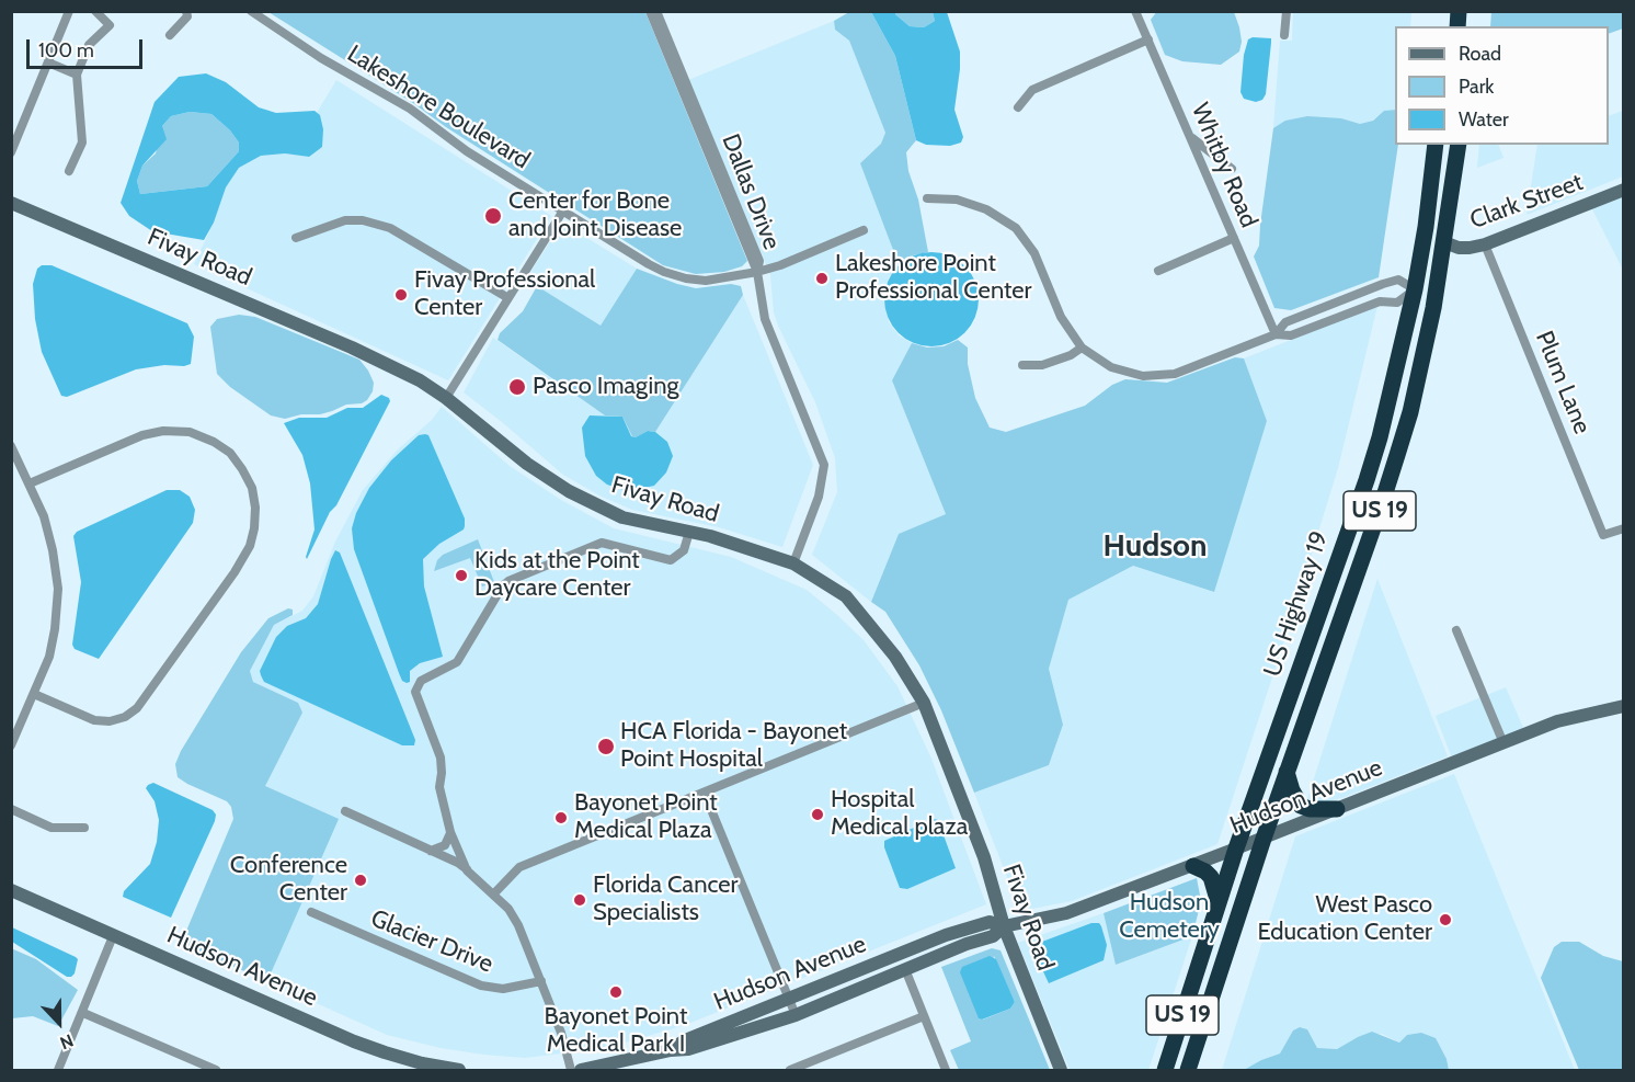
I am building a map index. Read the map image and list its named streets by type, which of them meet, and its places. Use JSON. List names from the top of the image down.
{
  "streets": {
    "highway": ["US 19", "US Highway 19"],
    "street": [
      "Lakeshore Boulevard",
      "Whitby Road",
      "Dallas Drive",
      "Clark Street",
      "Fivay Road",
      "Plum Lane",
      "Hudson Avenue",
      "Glacier Drive"
    ]
  },
  "crossings": [
    ["Lakeshore Boulevard", "Dallas Drive"],
    ["Clark Street", "Plum Lane"],
    ["Clark Street", "US Highway 19"],
    ["Fivay Road", "Hudson Avenue"],
    ["US Highway 19", "Hudson Avenue"]
  ],
  "districts": ["Hudson"],
  "parks": ["Hudson Cemetery"],
  "places": [
    "Center for Bone and Joint Disease",
    "Lakeshore Point Professional Center",
    "Fivay Professional Center",
    "Pasco Imaging",
    "Kids at the Point Daycare Center",
    "HCA Florida - Bayonet Point Hospital",
    "Hospital Medical plaza",
    "Bayonet Point Medical Plaza",
    "Conference Center",
    "Florida Cancer Specialists",
    "West Pasco Education Center",
    "Bayonet Point Medical Park I"
  ],
  "legend": ["Road", "Park", "Water"],
  "scale_bar": "100 m",
  "north": "bottom"
}
